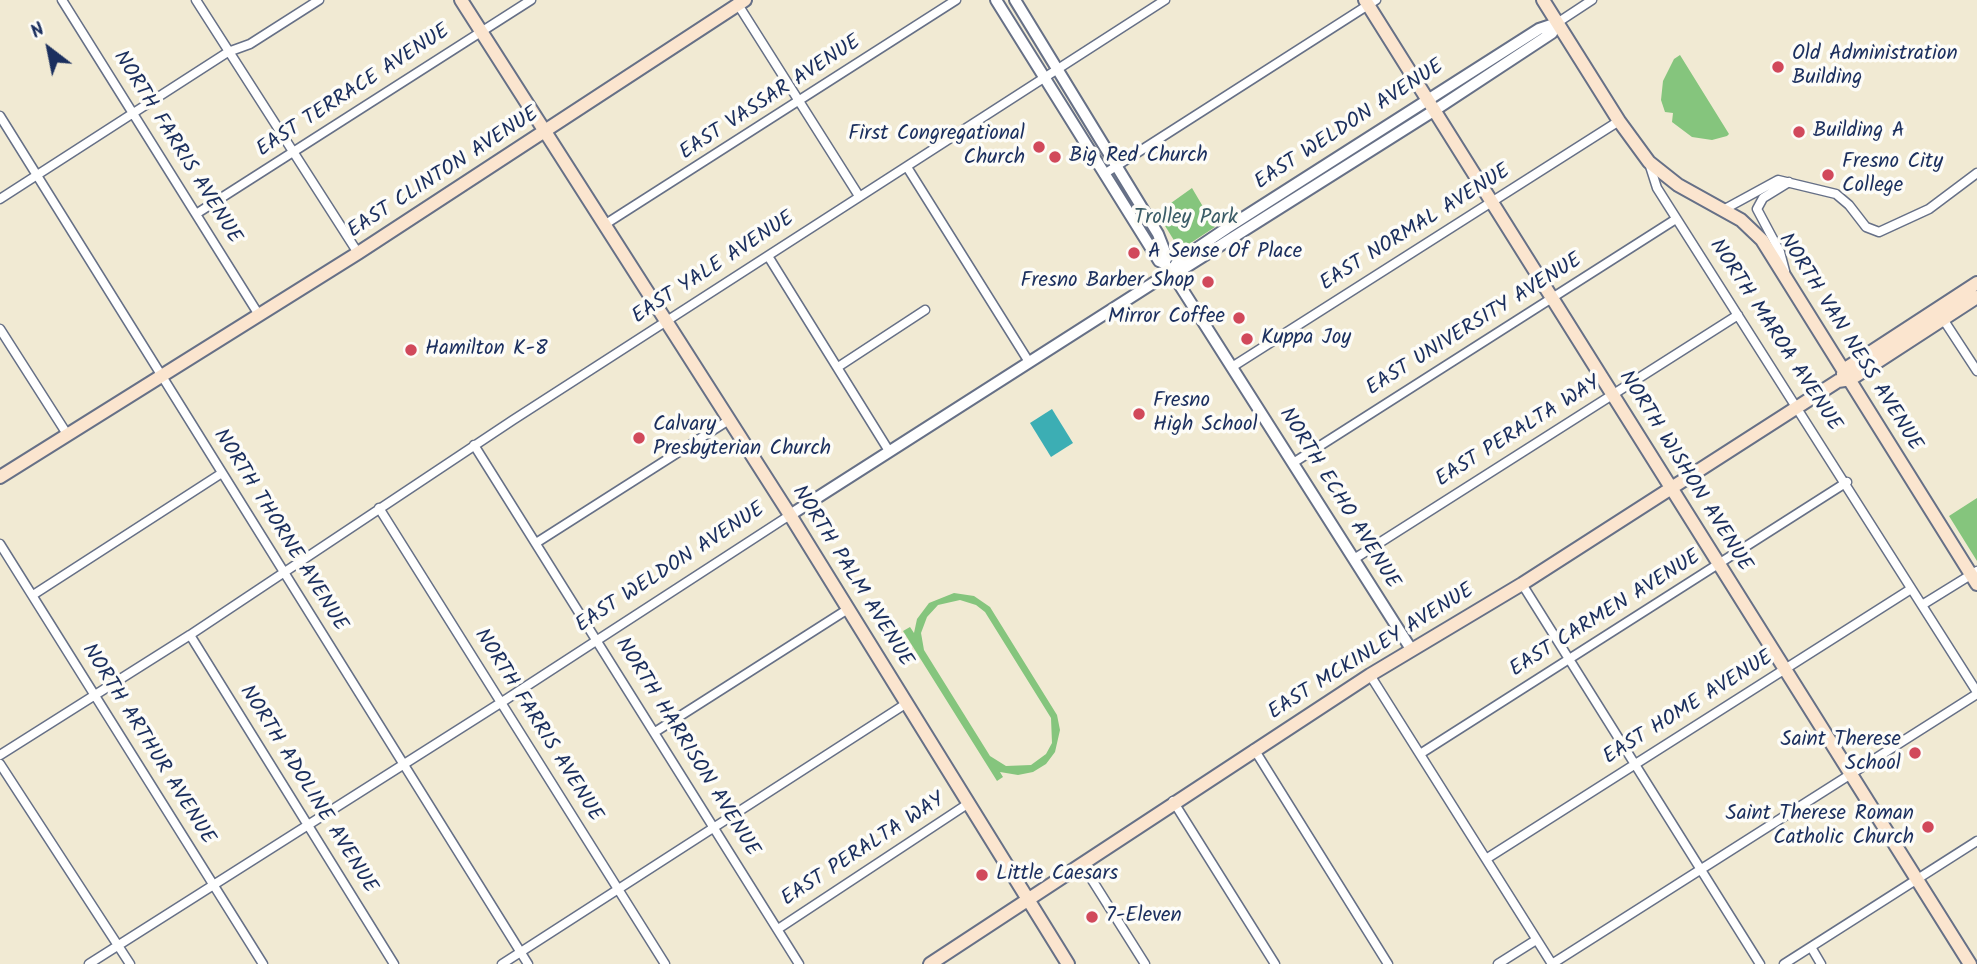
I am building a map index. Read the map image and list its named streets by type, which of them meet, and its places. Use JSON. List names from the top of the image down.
{
  "streets": {
    "main road": [
      "EAST CLINTON AVENUE",
      "NORTH MAROA AVENUE",
      "NORTH VAN NESS AVENUE",
      "NORTH WISHON AVENUE",
      "NORTH PALM AVENUE",
      "EAST MCKINLEY AVENUE"
    ],
    "street": [
      "EAST TERRACE AVENUE",
      "EAST VASSAR AVENUE",
      "EAST WELDON AVENUE",
      "NORTH FARRIS AVENUE",
      "EAST NORMAL AVENUE",
      "EAST YALE AVENUE",
      "EAST UNIVERSITY AVENUE",
      "EAST PERALTA WAY",
      "NORTH ECHO AVENUE",
      "NORTH THORNE AVENUE",
      "EAST CARMEN AVENUE",
      "EAST HOME AVENUE",
      "NORTH ARTHUR AVENUE",
      "NORTH HARRISON AVENUE",
      "NORTH ADOLINE AVENUE"
    ]
  },
  "crossings": [
    ["EAST TERRACE AVENUE", "NORTH FARRIS AVENUE"],
    ["EAST TERRACE AVENUE", "NORTH PALM AVENUE"],
    ["EAST VASSAR AVENUE", "NORTH PALM AVENUE"],
    ["EAST WELDON AVENUE", "NORTH FARRIS AVENUE"],
    ["EAST WELDON AVENUE", "NORTH MAROA AVENUE"],
    ["EAST WELDON AVENUE", "NORTH WISHON AVENUE"],
    ["EAST WELDON AVENUE", "NORTH ECHO AVENUE"],
    ["EAST WELDON AVENUE", "NORTH THORNE AVENUE"],
    ["EAST WELDON AVENUE", "NORTH PALM AVENUE"],
    ["EAST WELDON AVENUE", "NORTH ARTHUR AVENUE"],
    ["EAST WELDON AVENUE", "NORTH HARRISON AVENUE"],
    ["EAST WELDON AVENUE", "NORTH ADOLINE AVENUE"],
    ["NORTH FARRIS AVENUE", "EAST CLINTON AVENUE"],
    ["NORTH FARRIS AVENUE", "EAST YALE AVENUE"],
    ["EAST CLINTON AVENUE", "NORTH THORNE AVENUE"],
    ["EAST CLINTON AVENUE", "NORTH PALM AVENUE"],
    ["EAST NORMAL AVENUE", "NORTH MAROA AVENUE"],
    ["EAST NORMAL AVENUE", "NORTH WISHON AVENUE"],
    ["EAST NORMAL AVENUE", "NORTH ECHO AVENUE"],
    ["EAST YALE AVENUE", "NORTH THORNE AVENUE"],
    ["EAST YALE AVENUE", "NORTH PALM AVENUE"],
    ["EAST YALE AVENUE", "NORTH ARTHUR AVENUE"],
    ["EAST YALE AVENUE", "NORTH HARRISON AVENUE"],
    ["EAST YALE AVENUE", "NORTH ADOLINE AVENUE"],
    ["EAST UNIVERSITY AVENUE", "NORTH MAROA AVENUE"],
    ["EAST UNIVERSITY AVENUE", "NORTH WISHON AVENUE"],
    ["EAST UNIVERSITY AVENUE", "NORTH ECHO AVENUE"],
    ["NORTH MAROA AVENUE", "NORTH VAN NESS AVENUE"],
    ["NORTH MAROA AVENUE", "EAST PERALTA WAY"],
    ["NORTH MAROA AVENUE", "EAST CARMEN AVENUE"],
    ["NORTH MAROA AVENUE", "EAST MCKINLEY AVENUE"],
    ["NORTH MAROA AVENUE", "EAST HOME AVENUE"],
    ["NORTH VAN NESS AVENUE", "EAST MCKINLEY AVENUE"],
    ["EAST PERALTA WAY", "NORTH WISHON AVENUE"],
    ["EAST PERALTA WAY", "NORTH ECHO AVENUE"],
    ["EAST PERALTA WAY", "NORTH PALM AVENUE"],
    ["EAST PERALTA WAY", "NORTH HARRISON AVENUE"],
    ["NORTH WISHON AVENUE", "EAST CARMEN AVENUE"],
    ["NORTH WISHON AVENUE", "EAST MCKINLEY AVENUE"],
    ["NORTH WISHON AVENUE", "EAST HOME AVENUE"],
    ["NORTH ECHO AVENUE", "EAST MCKINLEY AVENUE"],
    ["NORTH PALM AVENUE", "EAST MCKINLEY AVENUE"]
  ],
  "parks": ["Trolley Park"],
  "places": [
    "Old Administration Building",
    "Building A",
    "First Congregational Church",
    "Big Red Church",
    "Fresno City College",
    "A Sense Of Place",
    "Fresno Barber Shop",
    "Mirror Coffee",
    "Kuppa Joy",
    "Hamilton K-8",
    "Fresno High School",
    "Calvary Presbyterian Church",
    "Saint Therese School",
    "Saint Therese Roman Catholic Church",
    "Little Caesars",
    "7-Eleven"
  ],
  "north": "top left"
}
